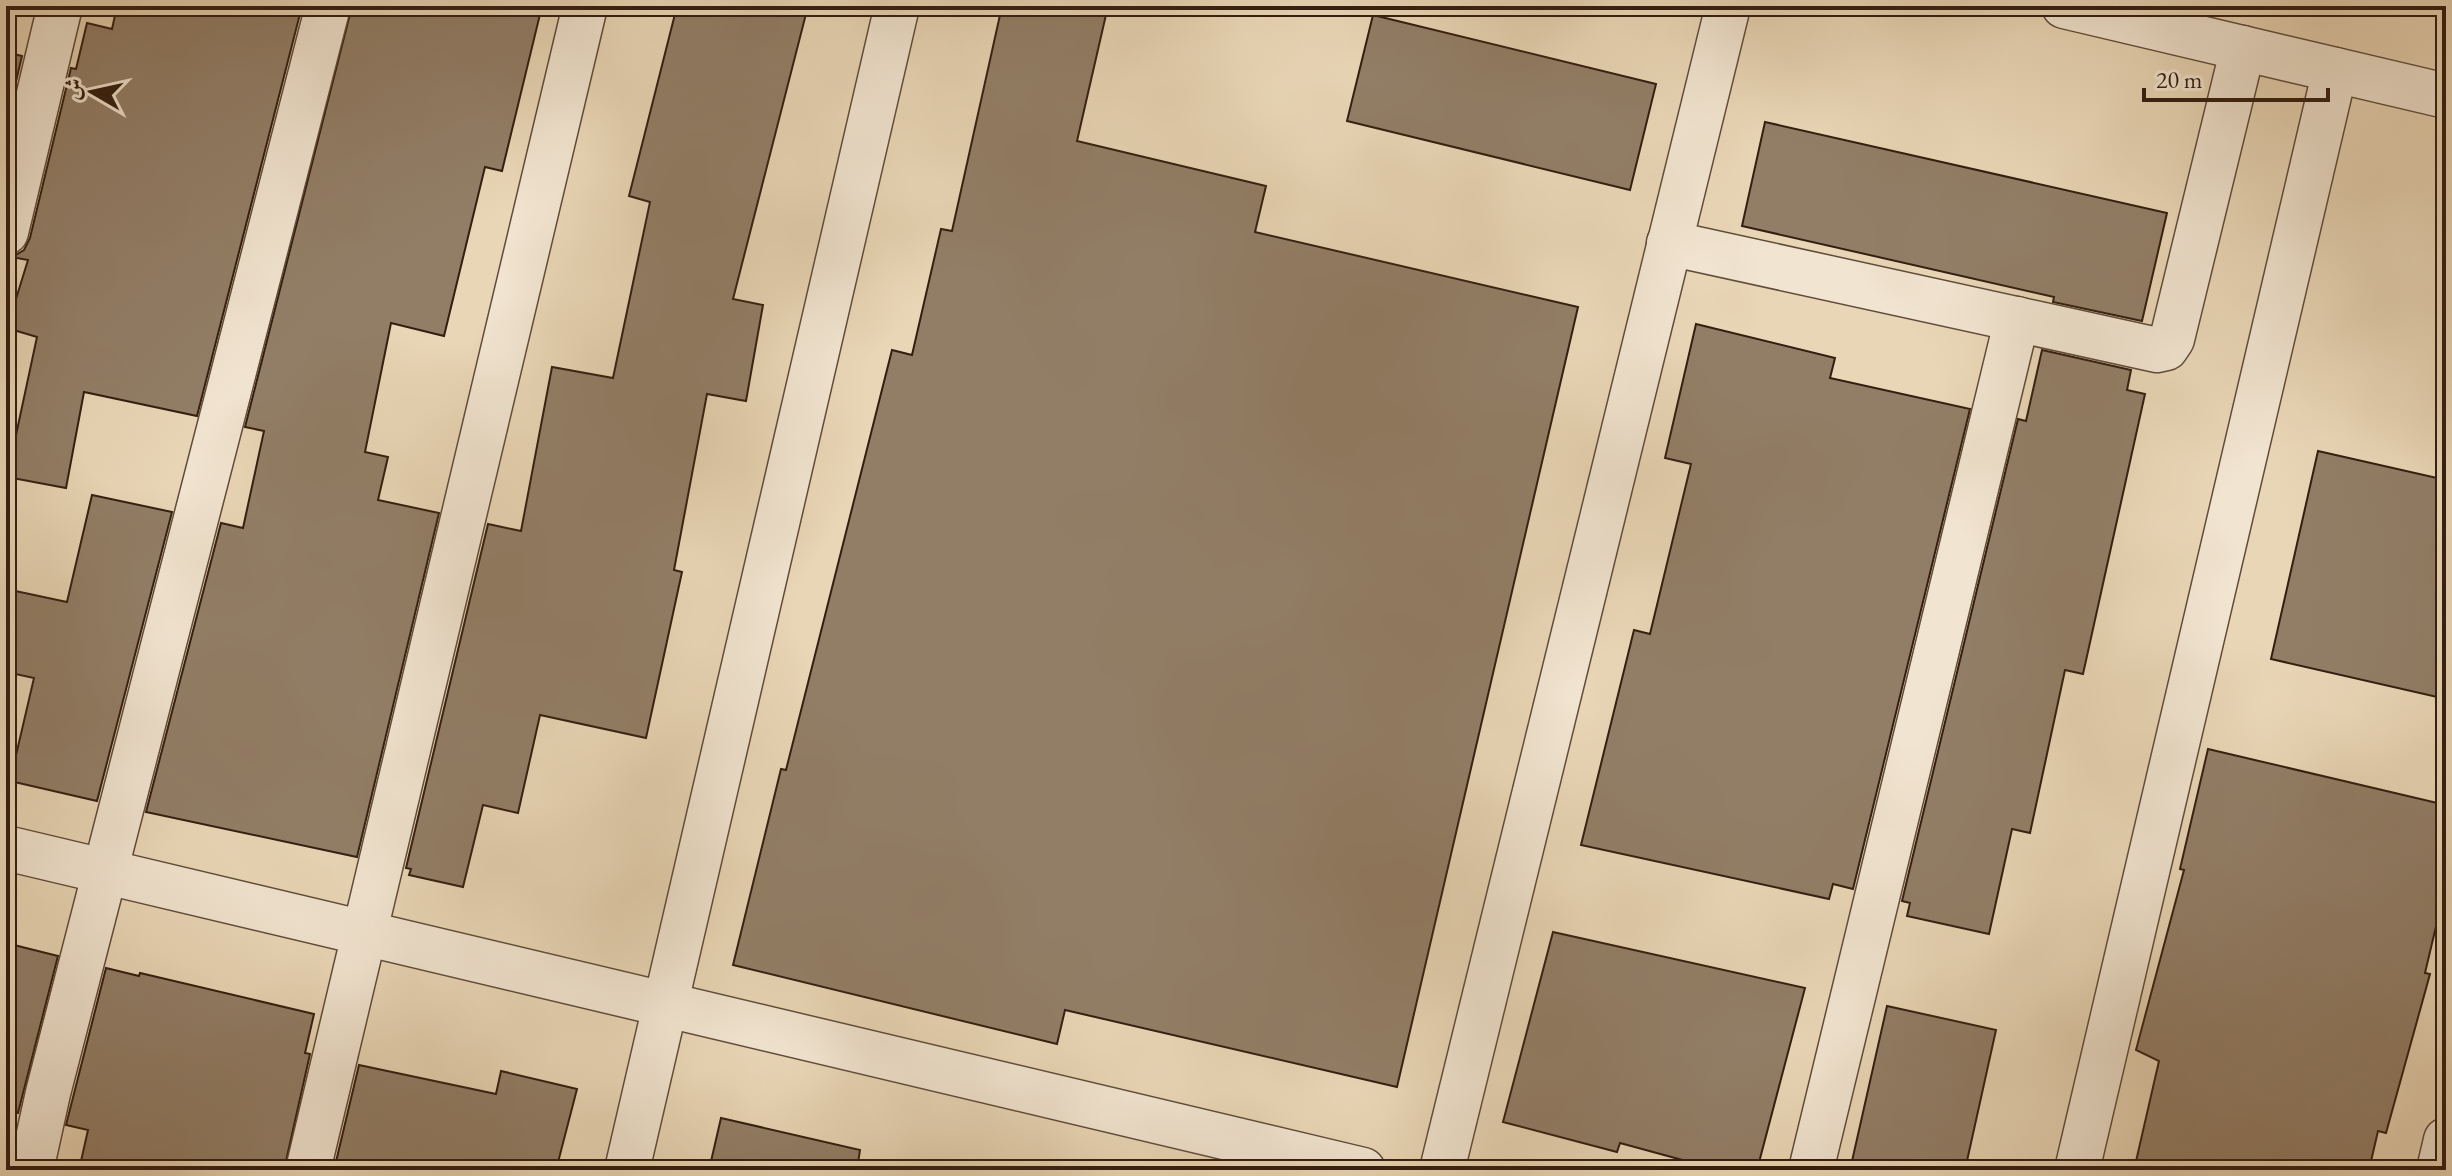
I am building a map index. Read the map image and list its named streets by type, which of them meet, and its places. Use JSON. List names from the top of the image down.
{
  "scale_bar": "20 m",
  "north": "left"
}
